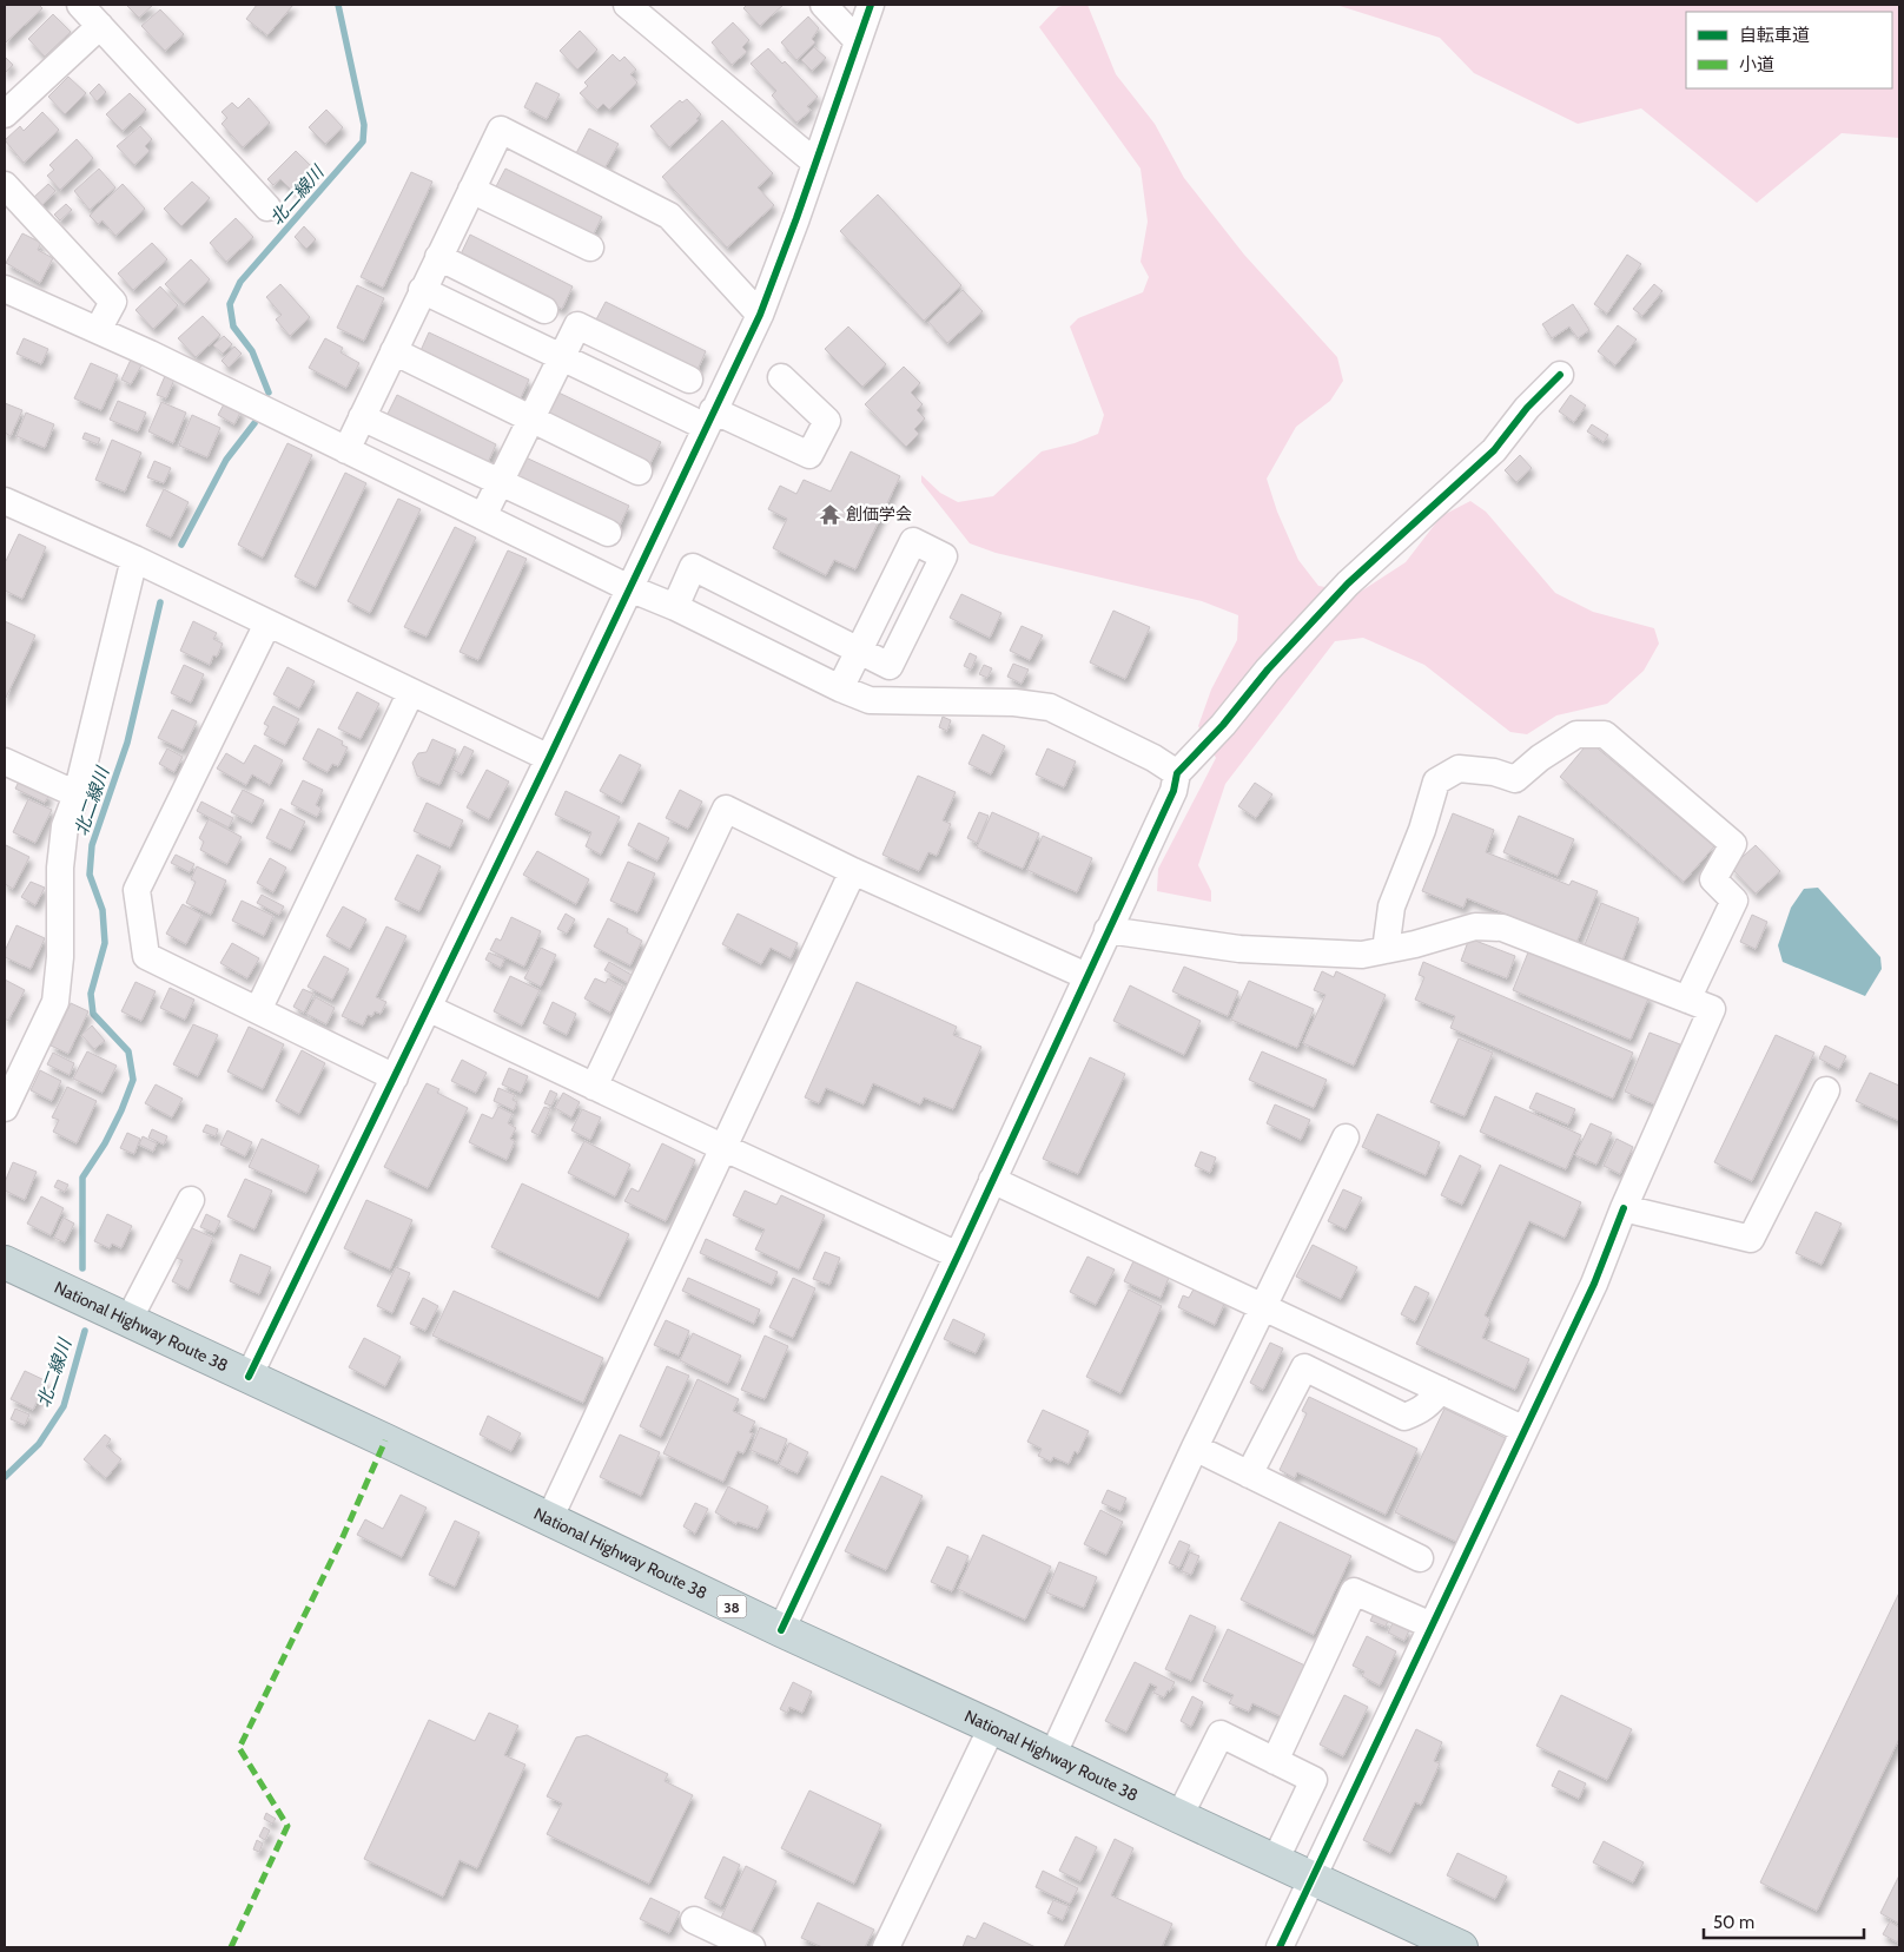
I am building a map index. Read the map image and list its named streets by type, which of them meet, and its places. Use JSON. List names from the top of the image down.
{
  "streets": {
    "highway": ["National Highway Route 38", "38"]
  },
  "water": ["北二線川"],
  "places": {
    "temple": ["創価学会"]
  },
  "legend": ["自転車道", "小道"],
  "scale_bar": "50 m"
}
